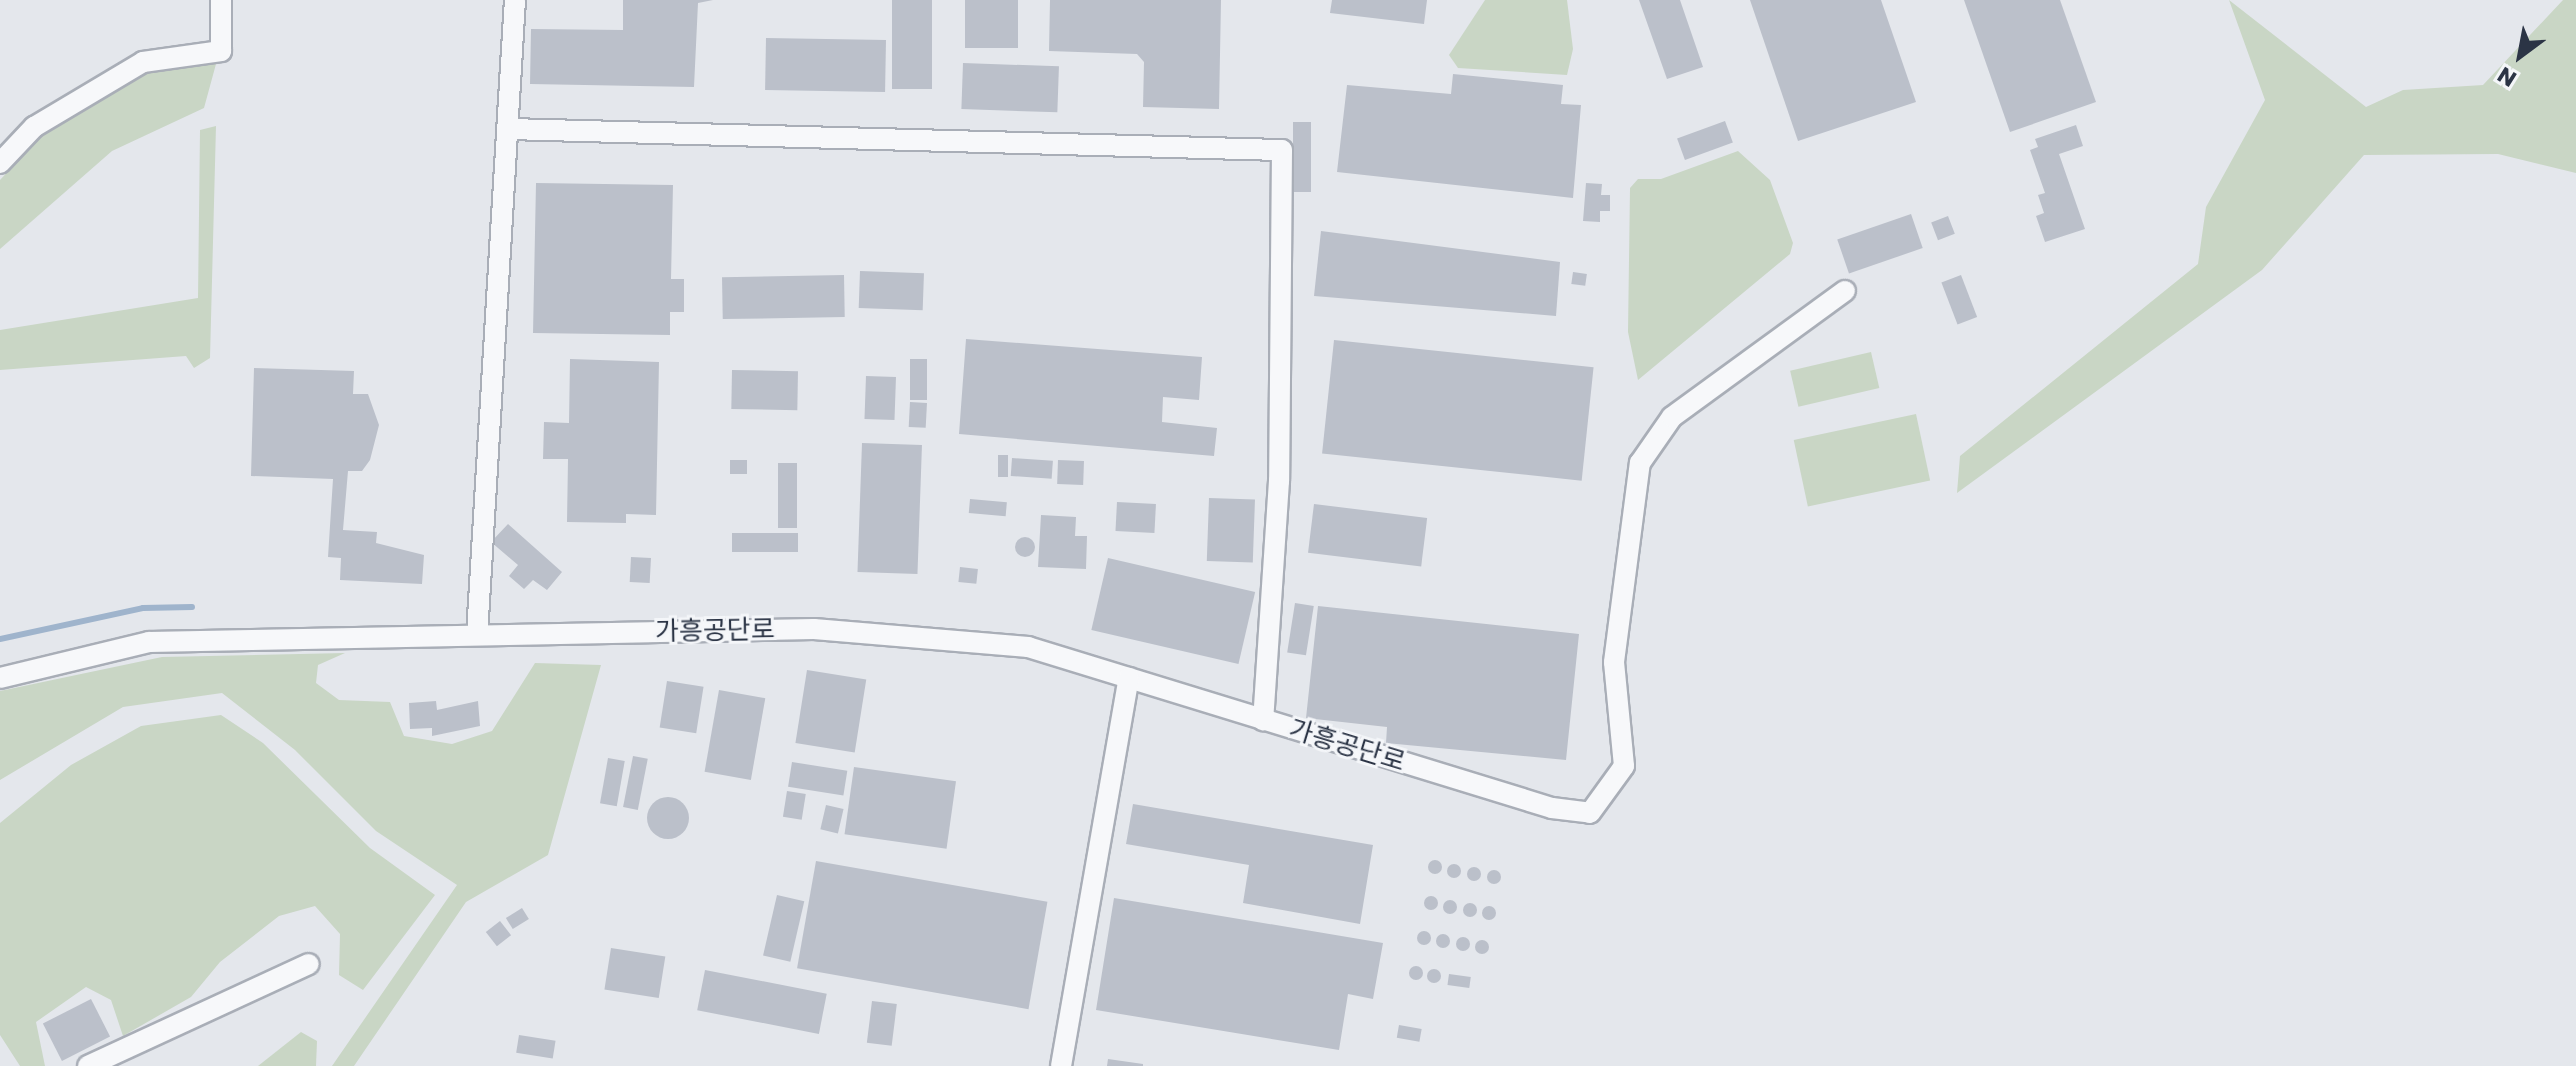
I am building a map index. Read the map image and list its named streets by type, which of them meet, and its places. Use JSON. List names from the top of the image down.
{
  "streets": {
    "street": ["가흥공단로"]
  },
  "north": "bottom left"
}
